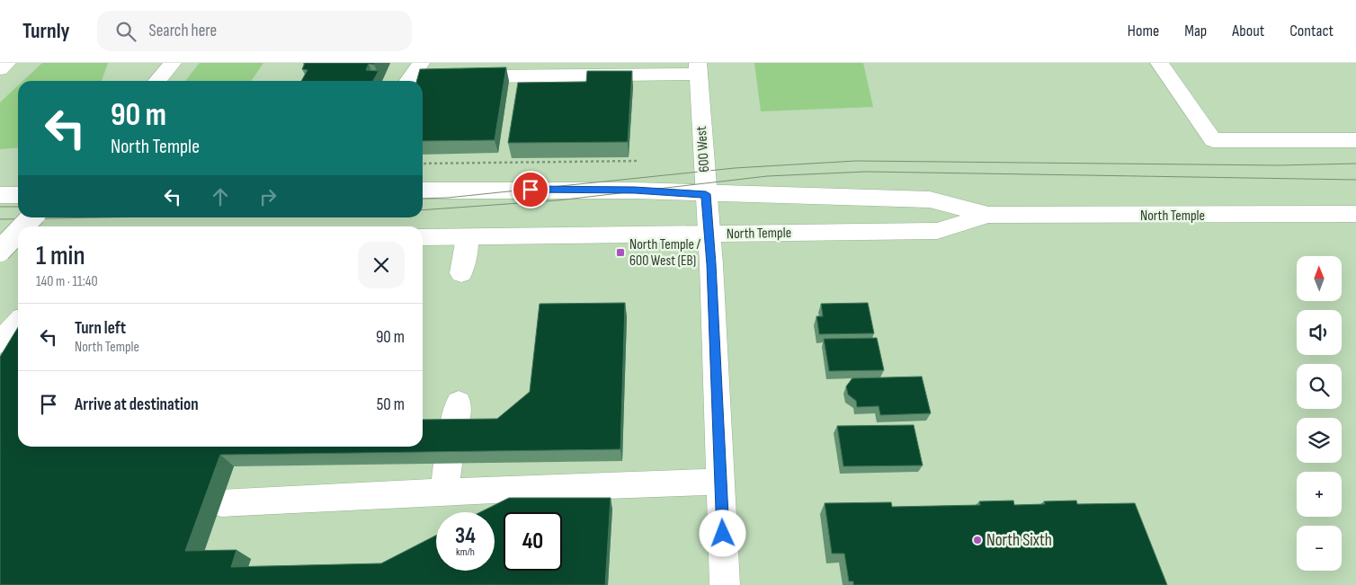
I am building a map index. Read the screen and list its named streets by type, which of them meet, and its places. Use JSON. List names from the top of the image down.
{
  "streets": {
    "main road": ["600 West", "North Temple"]
  },
  "crossings": [
    ["600 West", "North Temple"]
  ],
  "places": {
    "transit": ["North Temple / 600 West (EB)"],
    "other": ["North Sixth"]
  },
  "north": "top",
  "page": {
    "header": "Turnly",
    "search": "Search here",
    "nav": [
      "Home",
      "Map",
      "About",
      "Contact"
    ],
    "turn": ["90 m", "North Temple"],
    "heading": ["1 min", "140 m · 11:40"],
    "map_buttons": ["+", "−"],
    "list": [
      {
        "name": "Turn left",
        "note": "North Temple",
        "value": "90 m"
      },
      {
        "name": "Arrive at destination",
        "value": "50 m"
      }
    ],
    "speed": "34 km/h",
    "limit": "40"
  }
}
